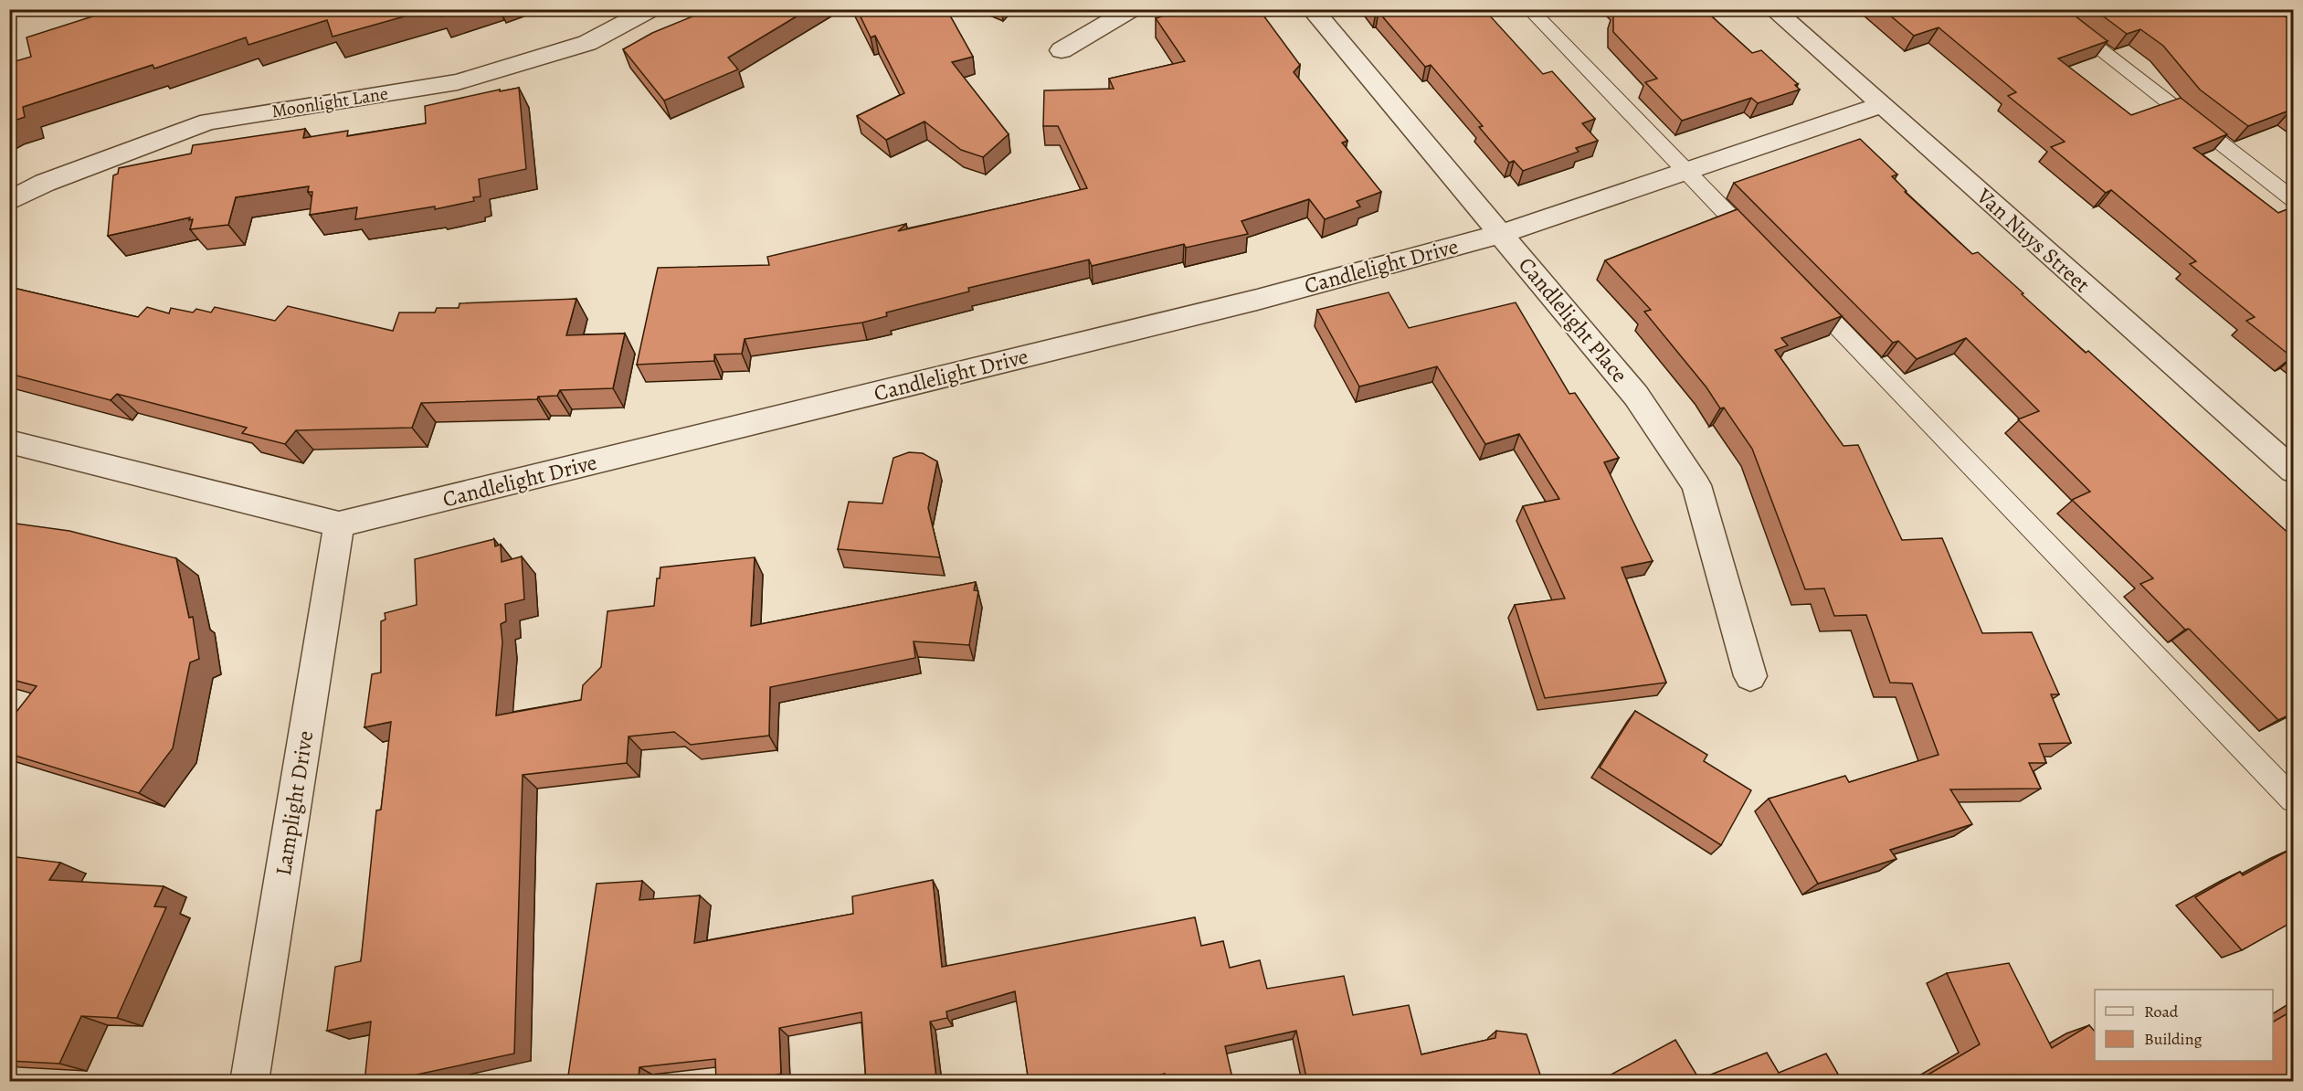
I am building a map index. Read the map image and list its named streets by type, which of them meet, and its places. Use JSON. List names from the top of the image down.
{
  "streets": {
    "street": [
      "Moonlight Lane",
      "Van Nuys Street",
      "Candlelight Drive",
      "Candlelight Place",
      "Lamplight Drive"
    ]
  },
  "crossings": [
    ["Van Nuys Street", "Candlelight Drive"],
    ["Candlelight Drive", "Candlelight Place"],
    ["Candlelight Drive", "Lamplight Drive"]
  ],
  "legend": ["Road", "Building"]
}
